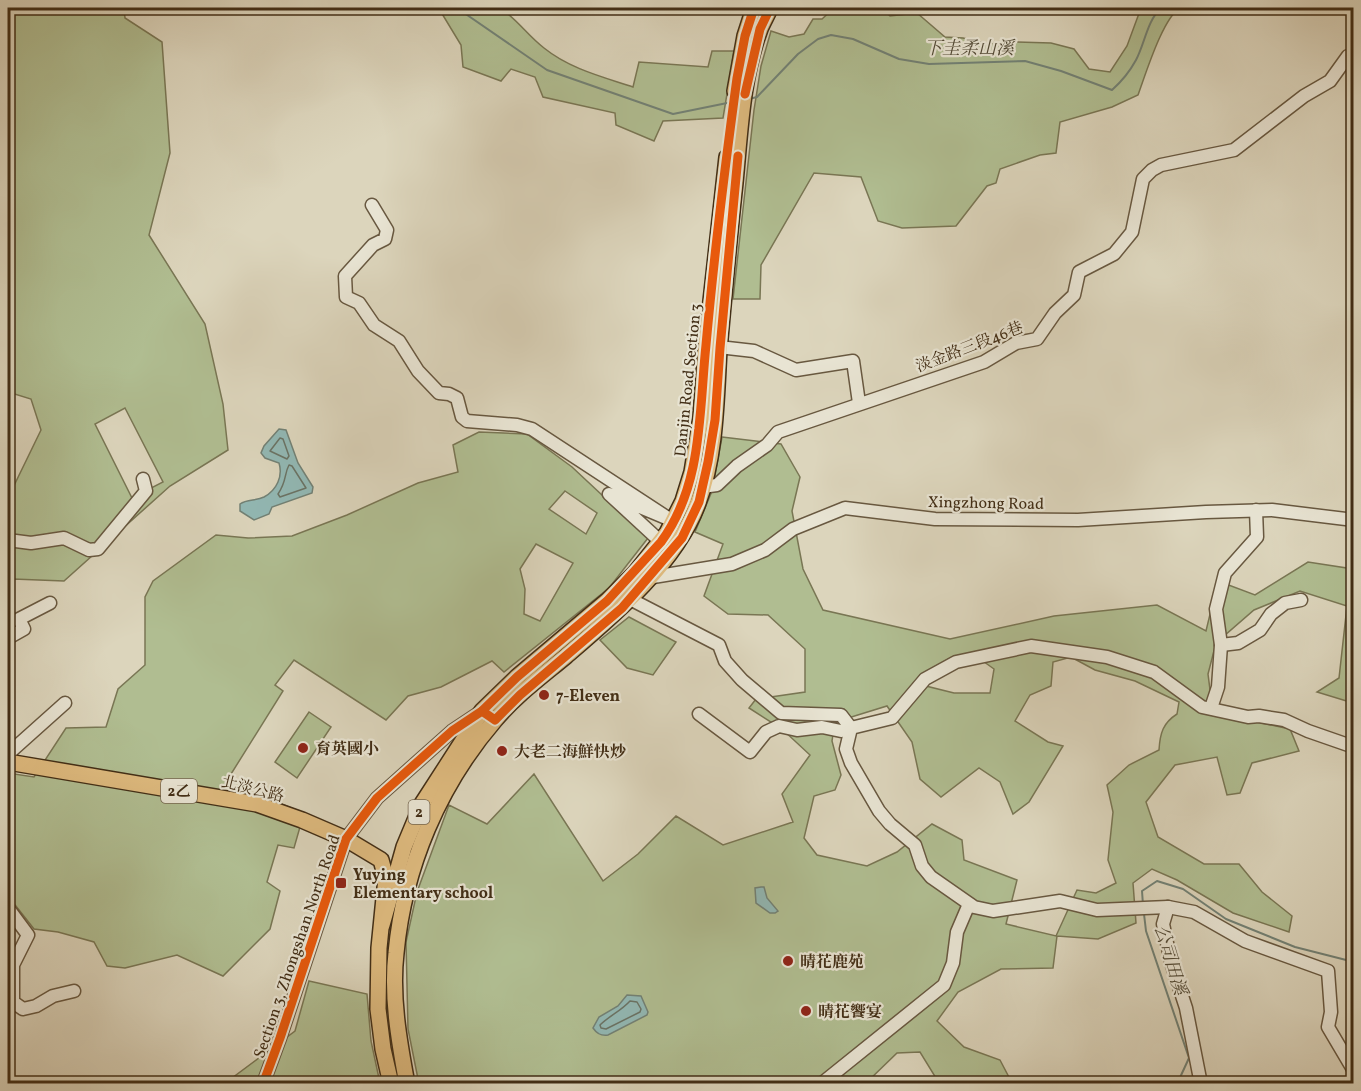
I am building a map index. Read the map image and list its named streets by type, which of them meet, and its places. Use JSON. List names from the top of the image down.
{
  "streets": {
    "main road": [
      "Danjin Road Section 3",
      "北淡公路",
      "2乙",
      "2"
    ],
    "street": ["淡金路三段46巷", "Xingzhong Road", "Section 3, Zhongshan North Road"]
  },
  "crossings": [
    ["淡金路三段46巷", "Danjin Road Section 3"],
    ["Danjin Road Section 3", "Xingzhong Road"],
    ["Danjin Road Section 3", "北淡公路"],
    ["Danjin Road Section 3", "2"],
    ["Danjin Road Section 3", "Section 3, Zhongshan North Road"],
    ["北淡公路", "2"],
    ["北淡公路", "Section 3, Zhongshan North Road"]
  ],
  "water": ["下圭柔山溪", "公司田溪"],
  "places": {
    "other": [
      "7-Eleven",
      "育英國小",
      "大老二海鮮快炒",
      "晴花鹿苑",
      "晴花饗宴"
    ],
    "transit": ["Yuying Elementary school"]
  }
}
